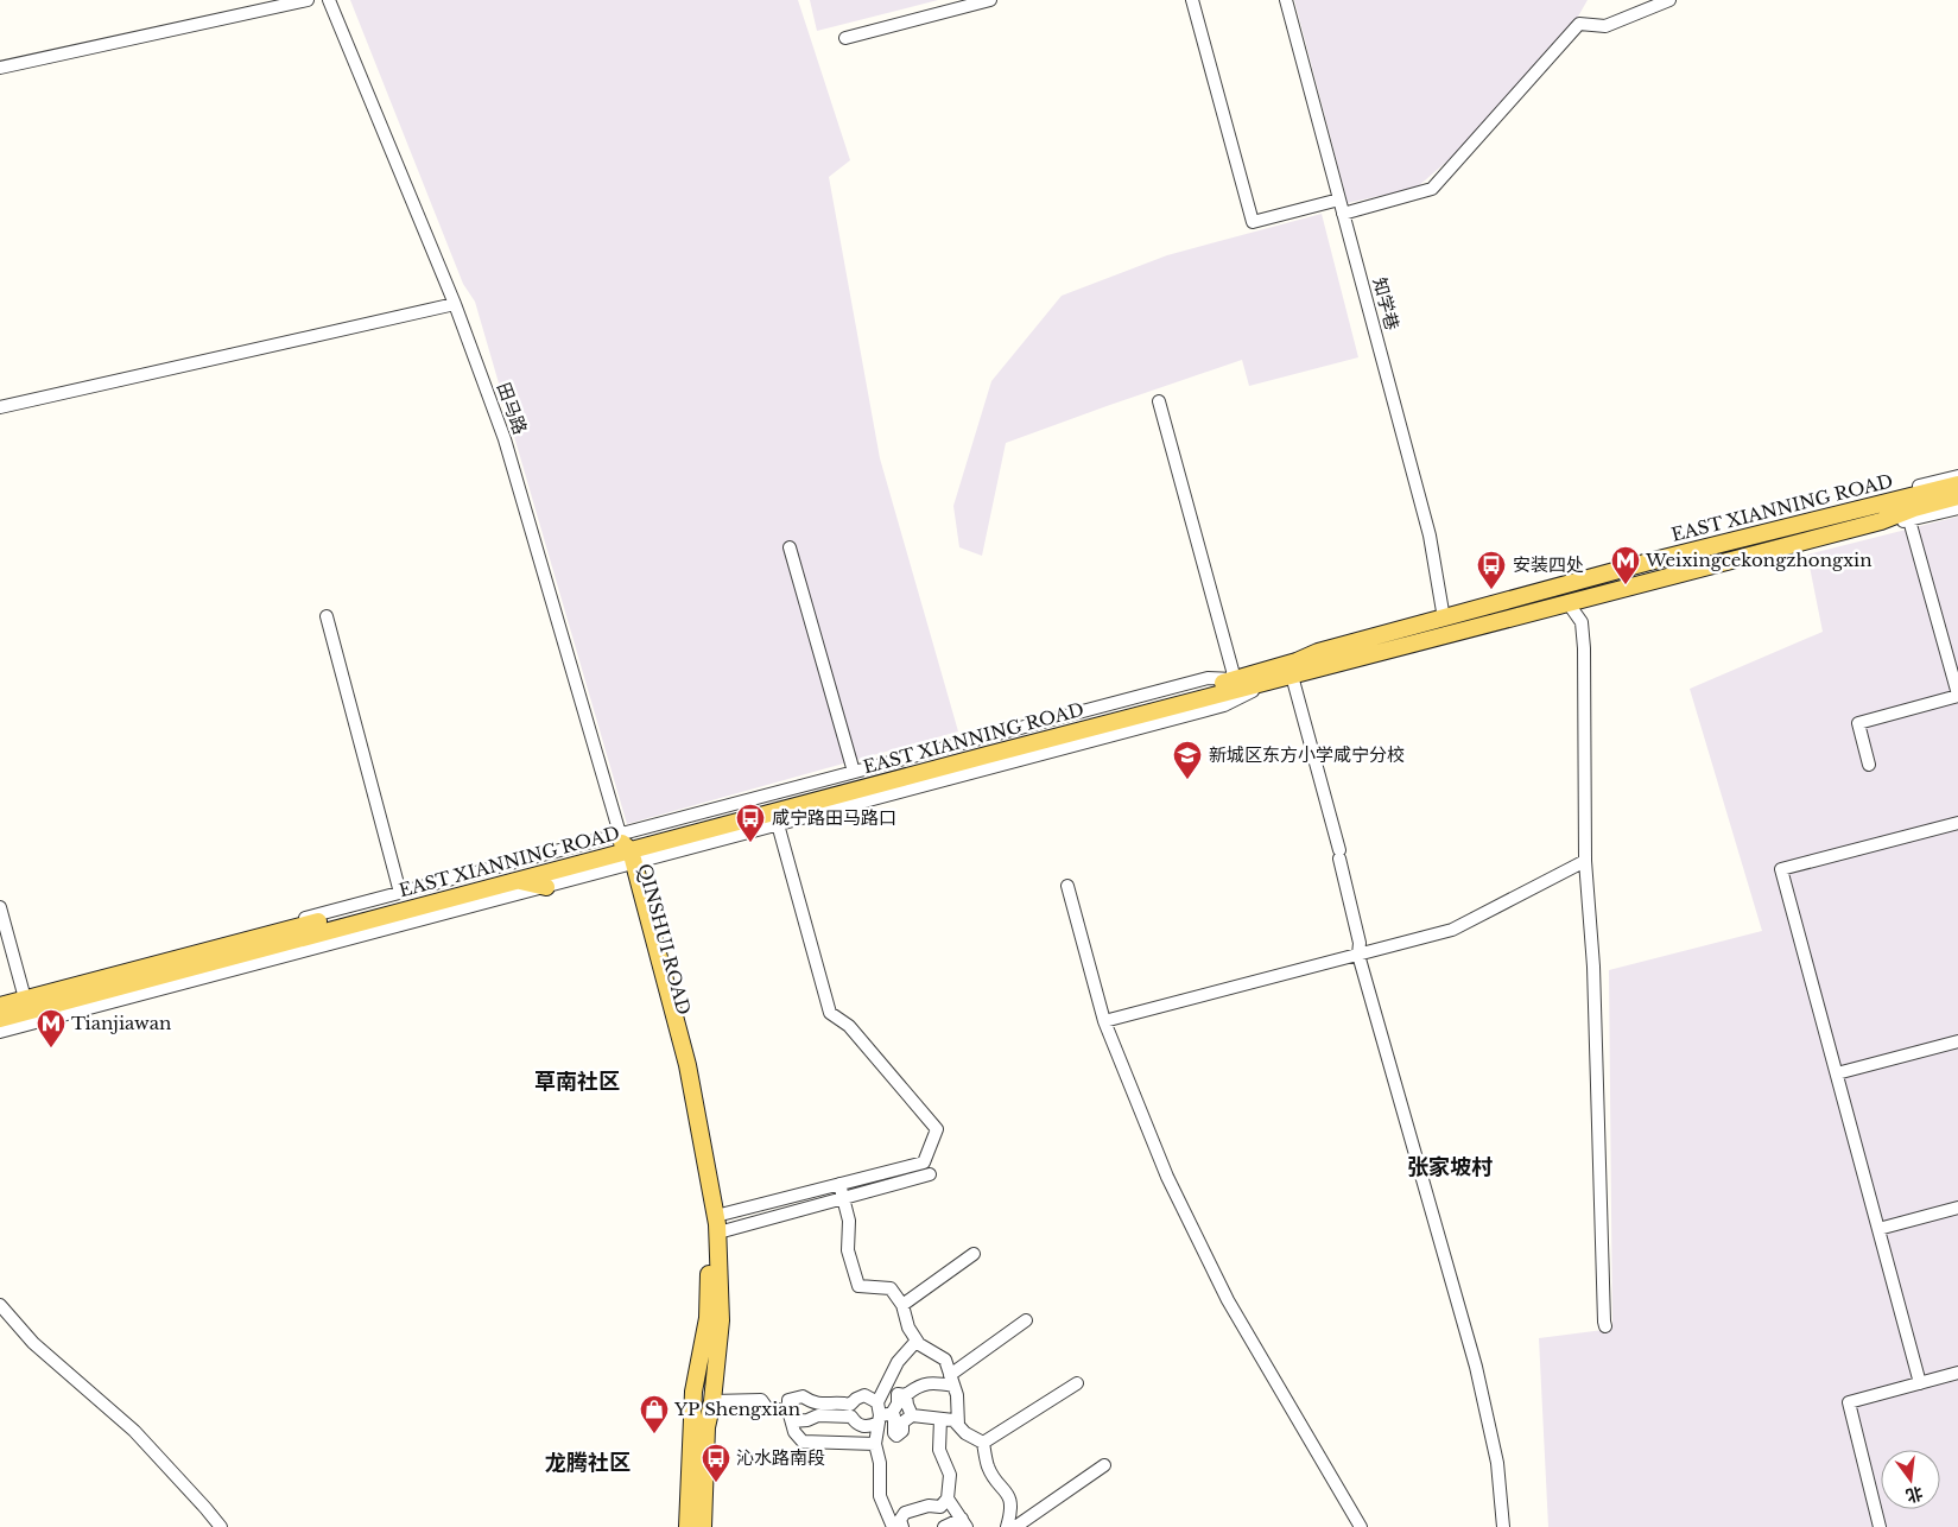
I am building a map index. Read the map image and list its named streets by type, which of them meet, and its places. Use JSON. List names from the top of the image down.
{
  "streets": {
    "main road": ["EAST XIANNING ROAD", "QINSHUI ROAD"],
    "street": ["知学巷", "田马路"]
  },
  "crossings": [
    ["知学巷", "EAST XIANNING ROAD"],
    ["田马路", "EAST XIANNING ROAD"],
    ["田马路", "QINSHUI ROAD"],
    ["EAST XIANNING ROAD", "QINSHUI ROAD"]
  ],
  "districts": ["草南社区", "张家坡村", "龙腾社区"],
  "places": {
    "metro station": ["Weixingcekongzhongxin", "Tianjiawan"],
    "bus stop": ["安装四处", "咸宁路田马路口", "沁水路南段"],
    "school or university": ["新城区东方小学咸宁分校"],
    "shop": ["YP Shengxian"]
  },
  "north": "bottom"
}
